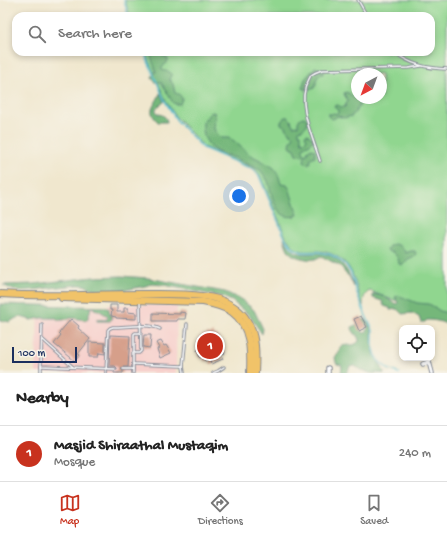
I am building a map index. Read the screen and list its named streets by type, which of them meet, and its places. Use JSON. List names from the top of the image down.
{
  "scale_bar": "100 m",
  "north": "bottom left",
  "page": {
    "search": "Search here",
    "pins": "1",
    "scale": "100 m",
    "heading": "Nearby",
    "list": [
      {
        "mark": "1",
        "name": "Masjid Shiraathal Mustaqim",
        "note": "Mosque",
        "value": "240 m"
      }
    ],
    "nav": ["Map", "Directions", "Saved"]
  }
}
